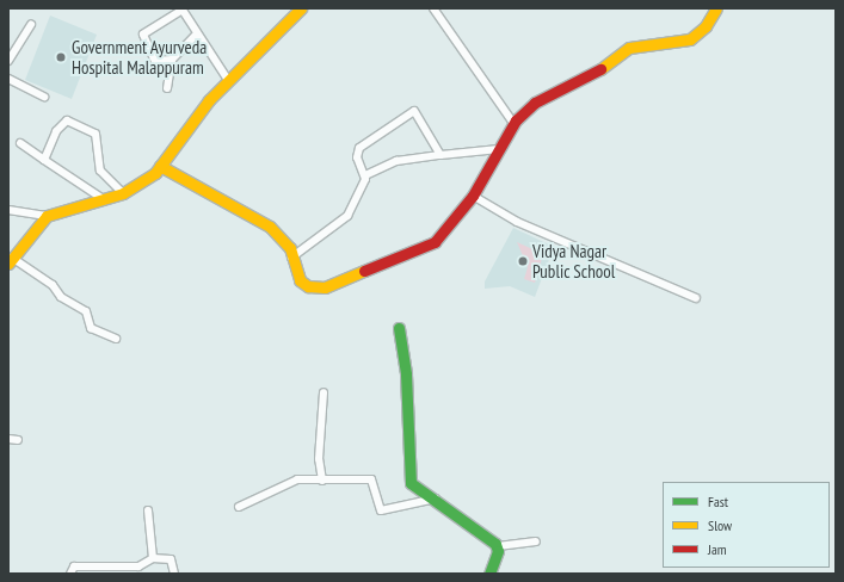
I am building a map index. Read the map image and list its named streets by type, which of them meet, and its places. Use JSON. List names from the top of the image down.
{
  "places": ["Government Ayurveda Hospital Malappuram", "Vidya Nagar Public School"],
  "legend": ["Fast", "Slow", "Jam"]
}
